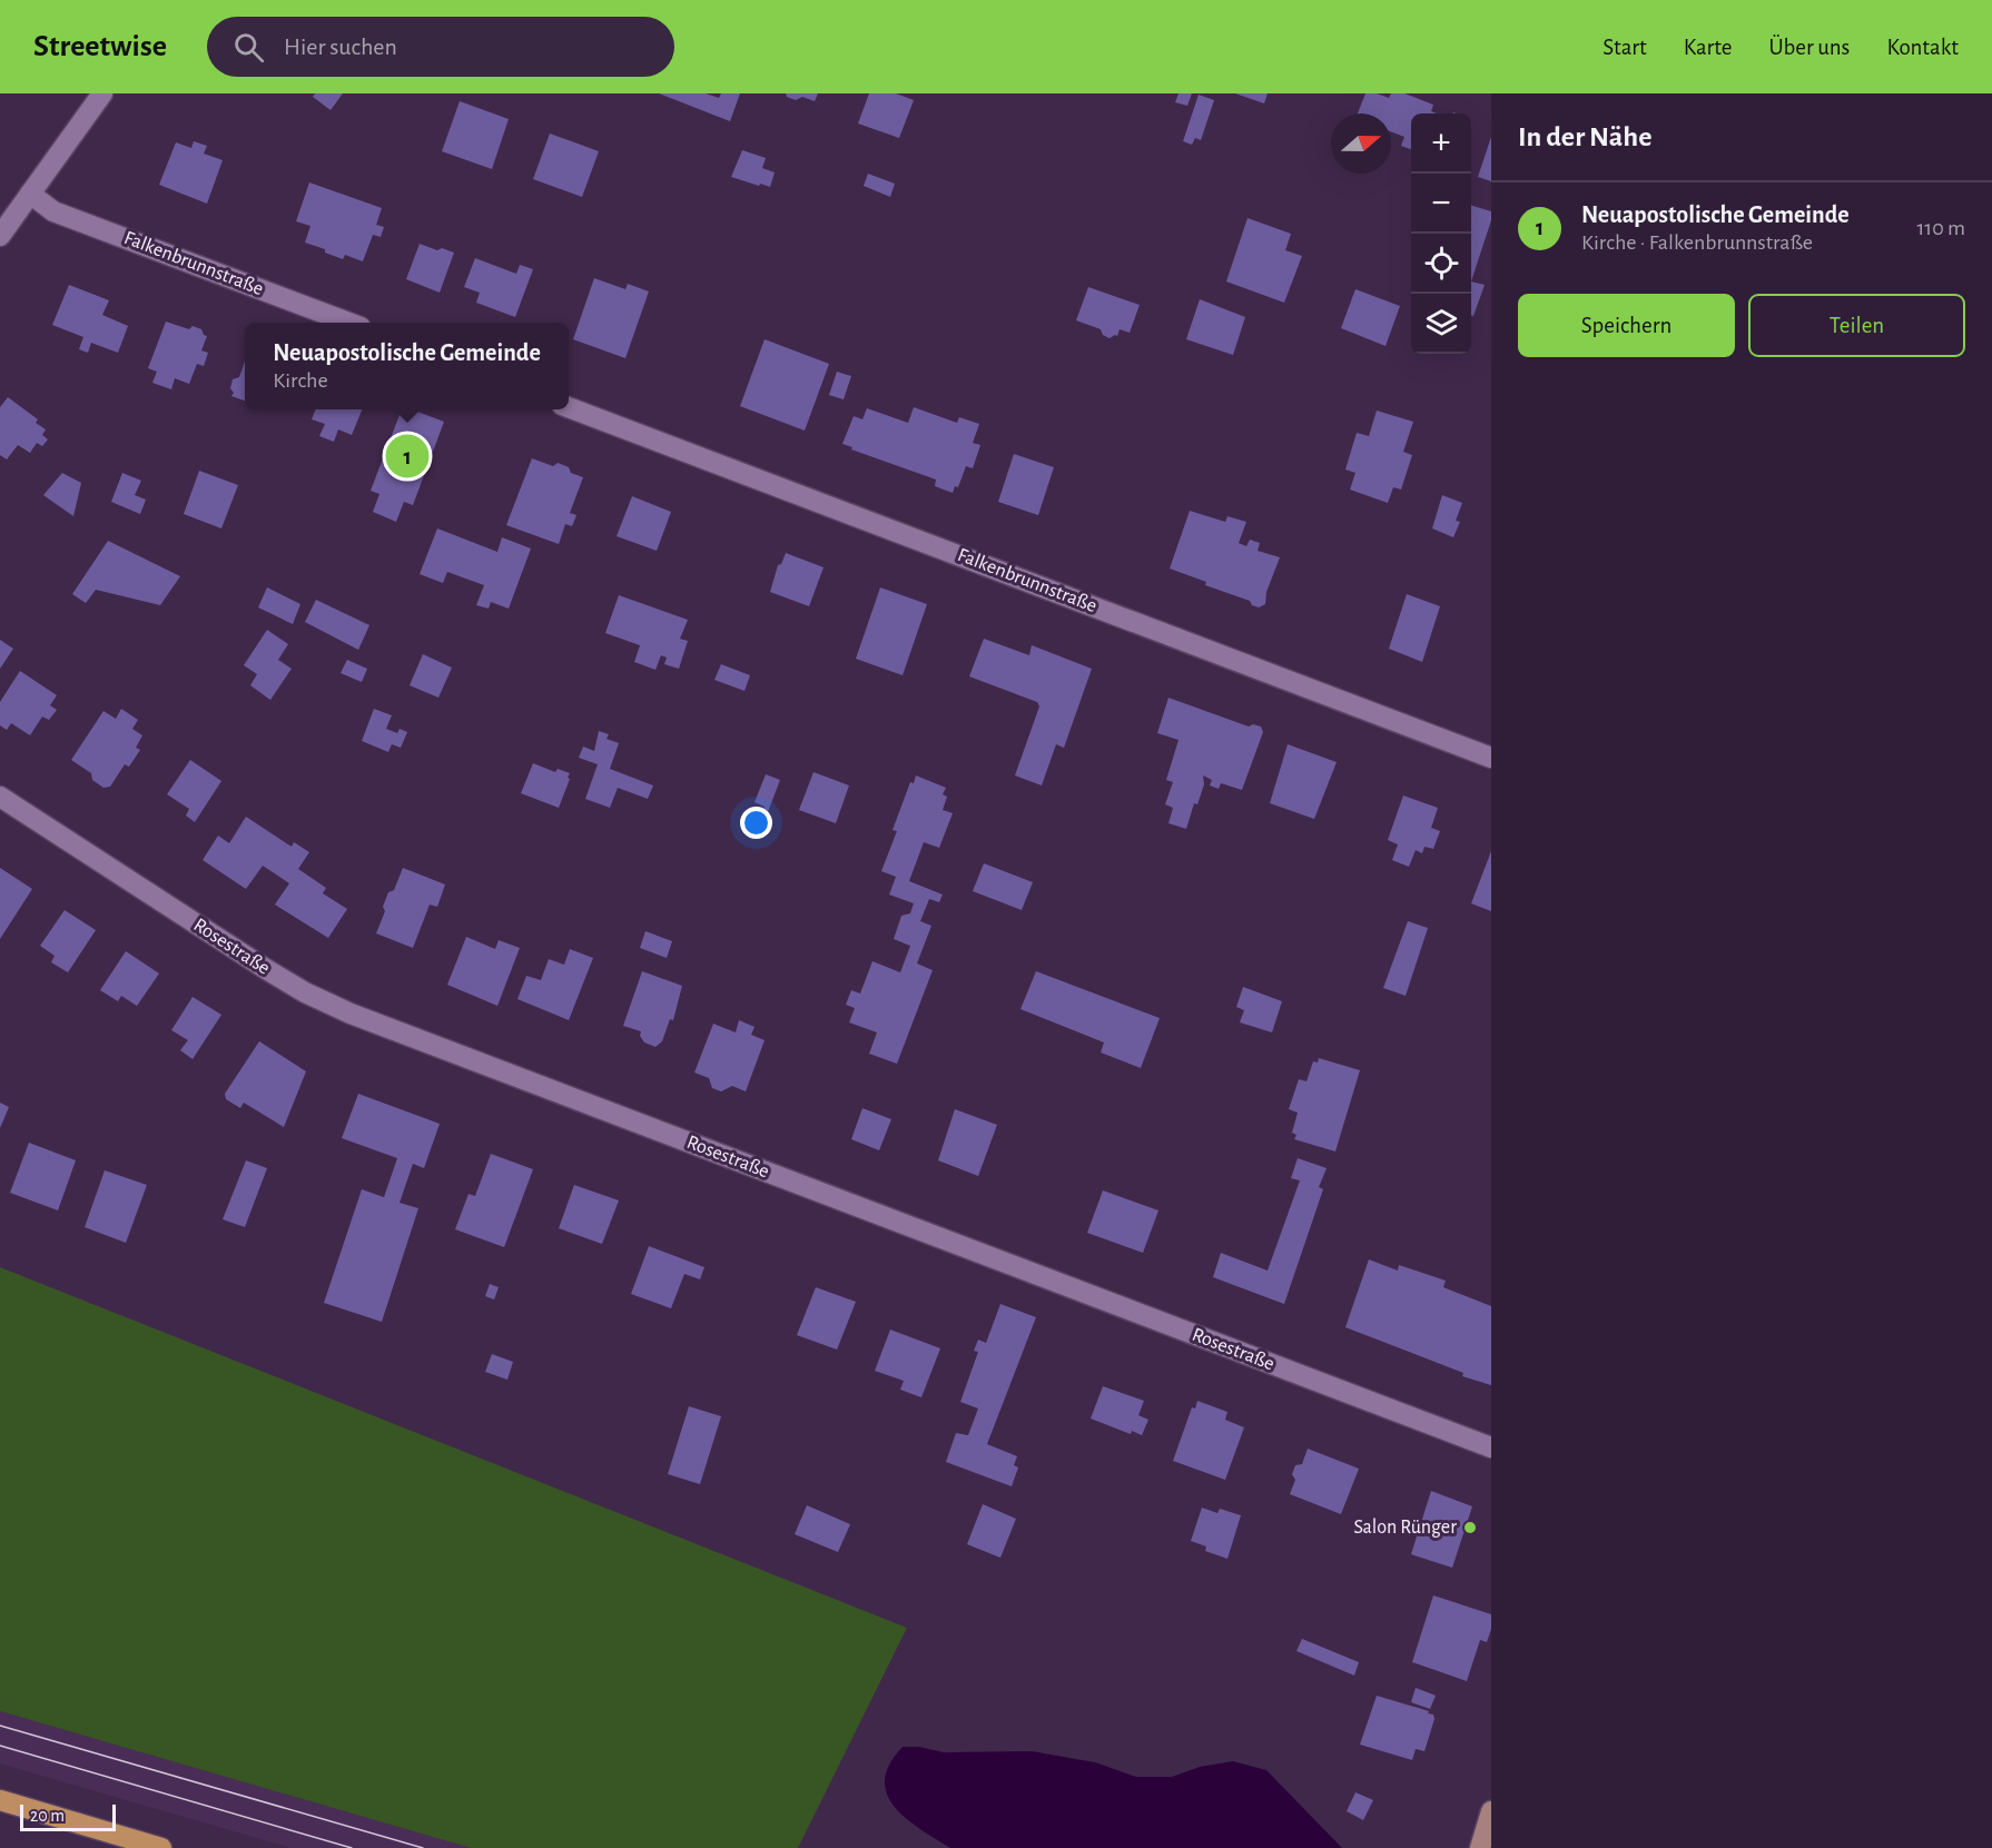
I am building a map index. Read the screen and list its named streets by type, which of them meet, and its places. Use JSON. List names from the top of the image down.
{
  "streets": {
    "street": ["Falkenbrunnstraße", "Rosestraße"]
  },
  "places": ["Salon Rünger"],
  "scale_bar": "20 m",
  "north": "right",
  "page": {
    "header": "Streetwise",
    "search": "Hier suchen",
    "nav": [
      "Start",
      "Karte",
      "Über uns",
      "Kontakt"
    ],
    "heading": "In der Nähe",
    "map_buttons": ["+", "−"],
    "list": [
      {
        "mark": "1",
        "name": "Neuapostolische Gemeinde",
        "note": "Kirche · Falkenbrunnstraße",
        "value": "110 m"
      }
    ],
    "buttons": ["Speichern", "Teilen"],
    "popup": ["Neuapostolische Gemeinde", "Kirche"],
    "pins": "1",
    "scale": "20 m"
  }
}
